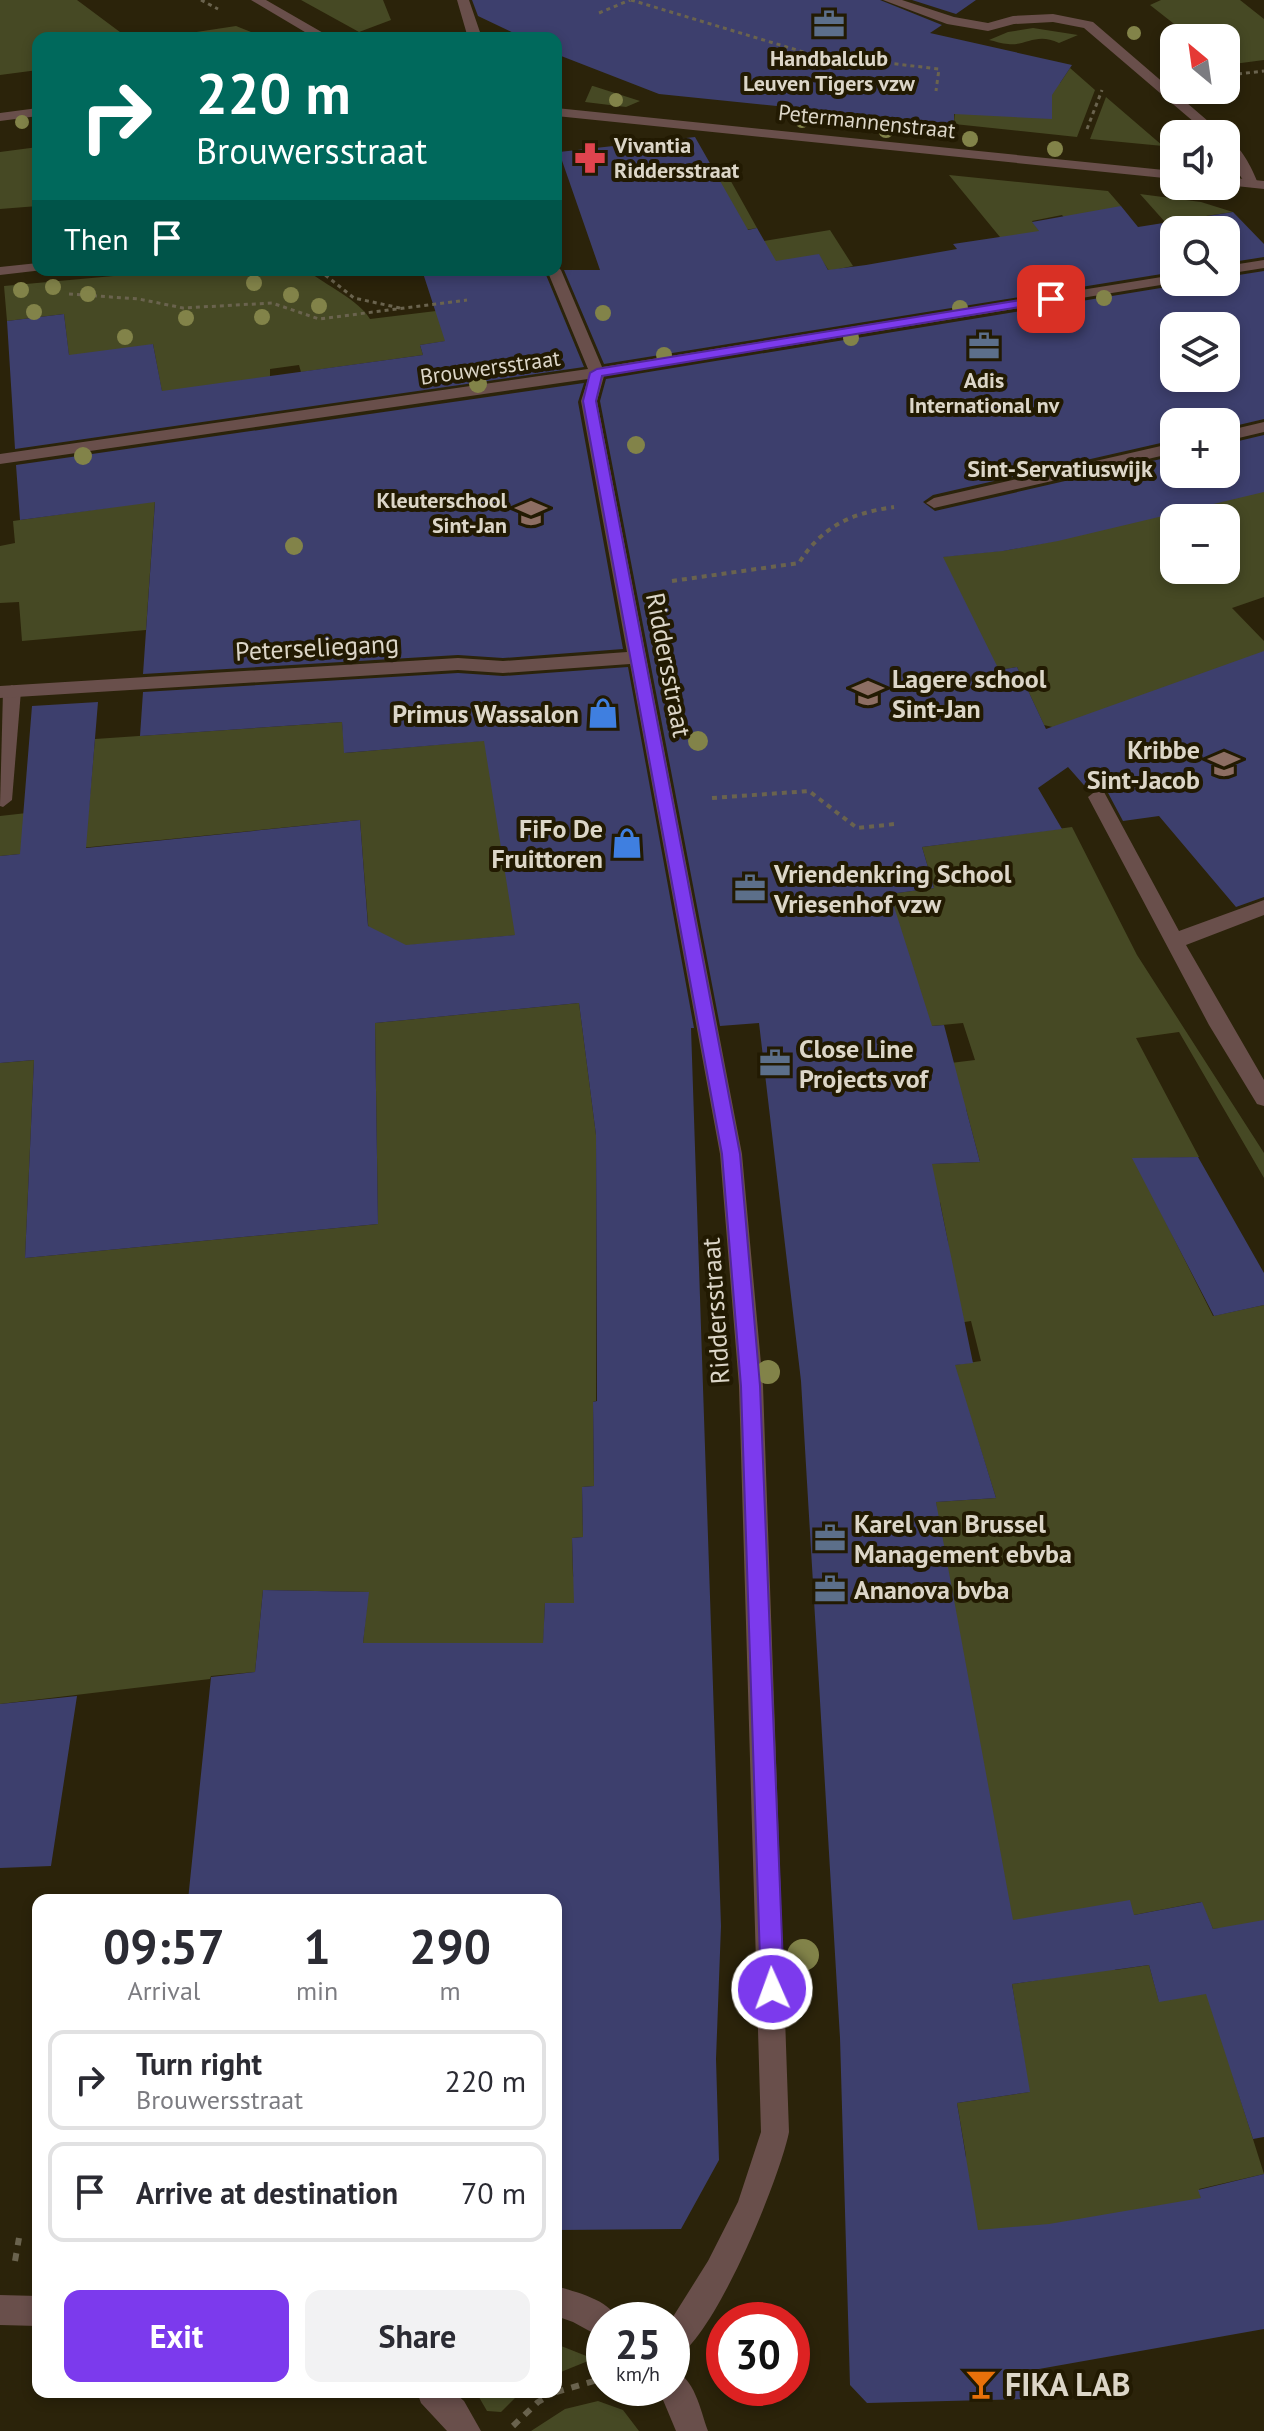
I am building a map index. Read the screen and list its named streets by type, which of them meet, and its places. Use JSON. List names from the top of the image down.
{
  "streets": {
    "street": [
      "Petermannenstraat",
      "Brouwersstraat",
      "Peterseliegang",
      "Riddersstraat"
    ]
  },
  "crossings": [
    ["Brouwersstraat", "Riddersstraat"],
    ["Peterseliegang", "Riddersstraat"]
  ],
  "districts": ["Sint-Servatiuswijk"],
  "places": {
    "office": [
      "Handbalclub Leuven Tigers vzw",
      "Adis International nv",
      "Vriendenkring School Vriesenhof vzw",
      "Close Line Projects vof",
      "Karel van Brussel Management ebvba",
      "Ananova bvba"
    ],
    "pharmacy": ["Vivantia Riddersstraat"],
    "school or university": ["Kleuterschool Sint-Jan", "Lagere school Sint-Jan", "Kribbe Sint-Jacob"],
    "shop": ["Primus Wassalon", "FiFo De Fruittoren"],
    "bar": ["FIKA LAB"]
  },
  "north": "top left",
  "page": {
    "map_buttons": ["+", "−"],
    "turn": ["220 m", "Brouwersstraat"],
    "then": "Then",
    "eta": [
      "09:57",
      "Arrival",
      "1",
      "min",
      "290",
      "m"
    ],
    "list": [
      {
        "name": "Turn right",
        "note": "Brouwersstraat",
        "value": "220 m"
      },
      {
        "name": "Arrive at destination",
        "value": "70 m"
      }
    ],
    "buttons": ["Exit", "Share"],
    "speed": "25 km/h",
    "limit": "30"
  }
}
